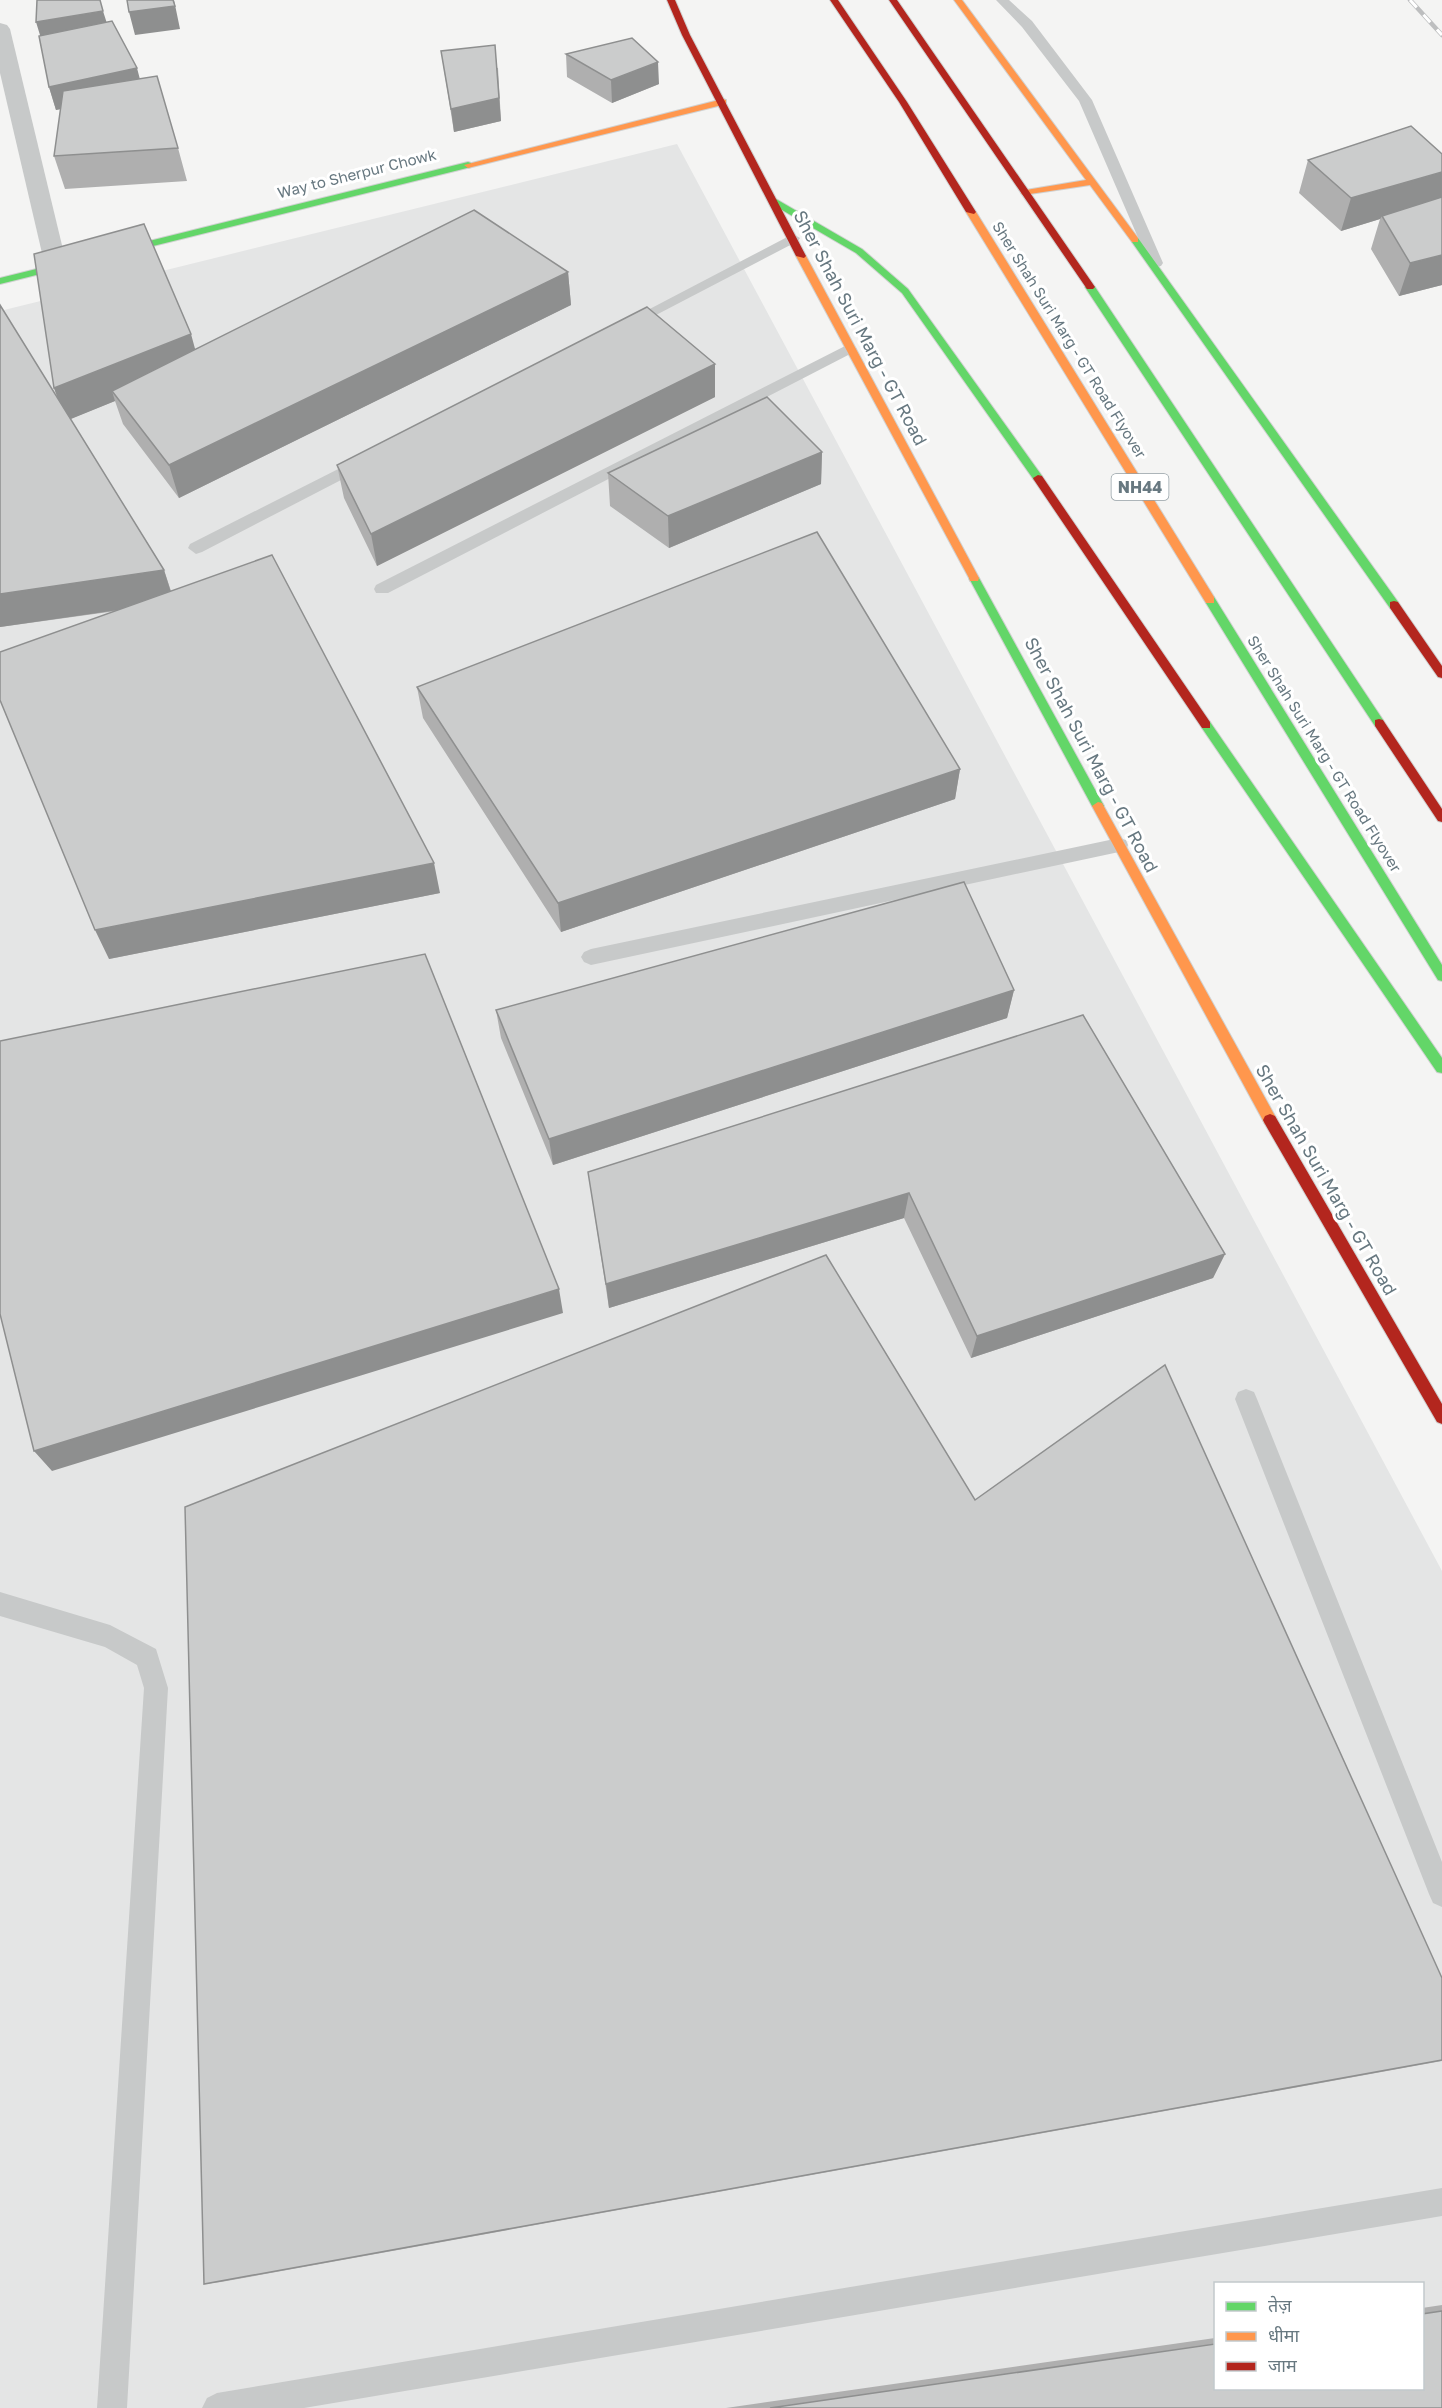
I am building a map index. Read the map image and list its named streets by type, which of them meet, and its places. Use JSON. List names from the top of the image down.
{
  "streets": {
    "main road": [
      "Way to Sherpur Chowk",
      "Sher Shah Suri Marg - GT Road",
      "Sher Shah Suri Marg - GT Road Flyover",
      "NH44"
    ]
  },
  "crossings": [
    ["Way to Sherpur Chowk", "Sher Shah Suri Marg - GT Road"]
  ],
  "legend": ["तेज़", "धीमा", "जाम"]
}
